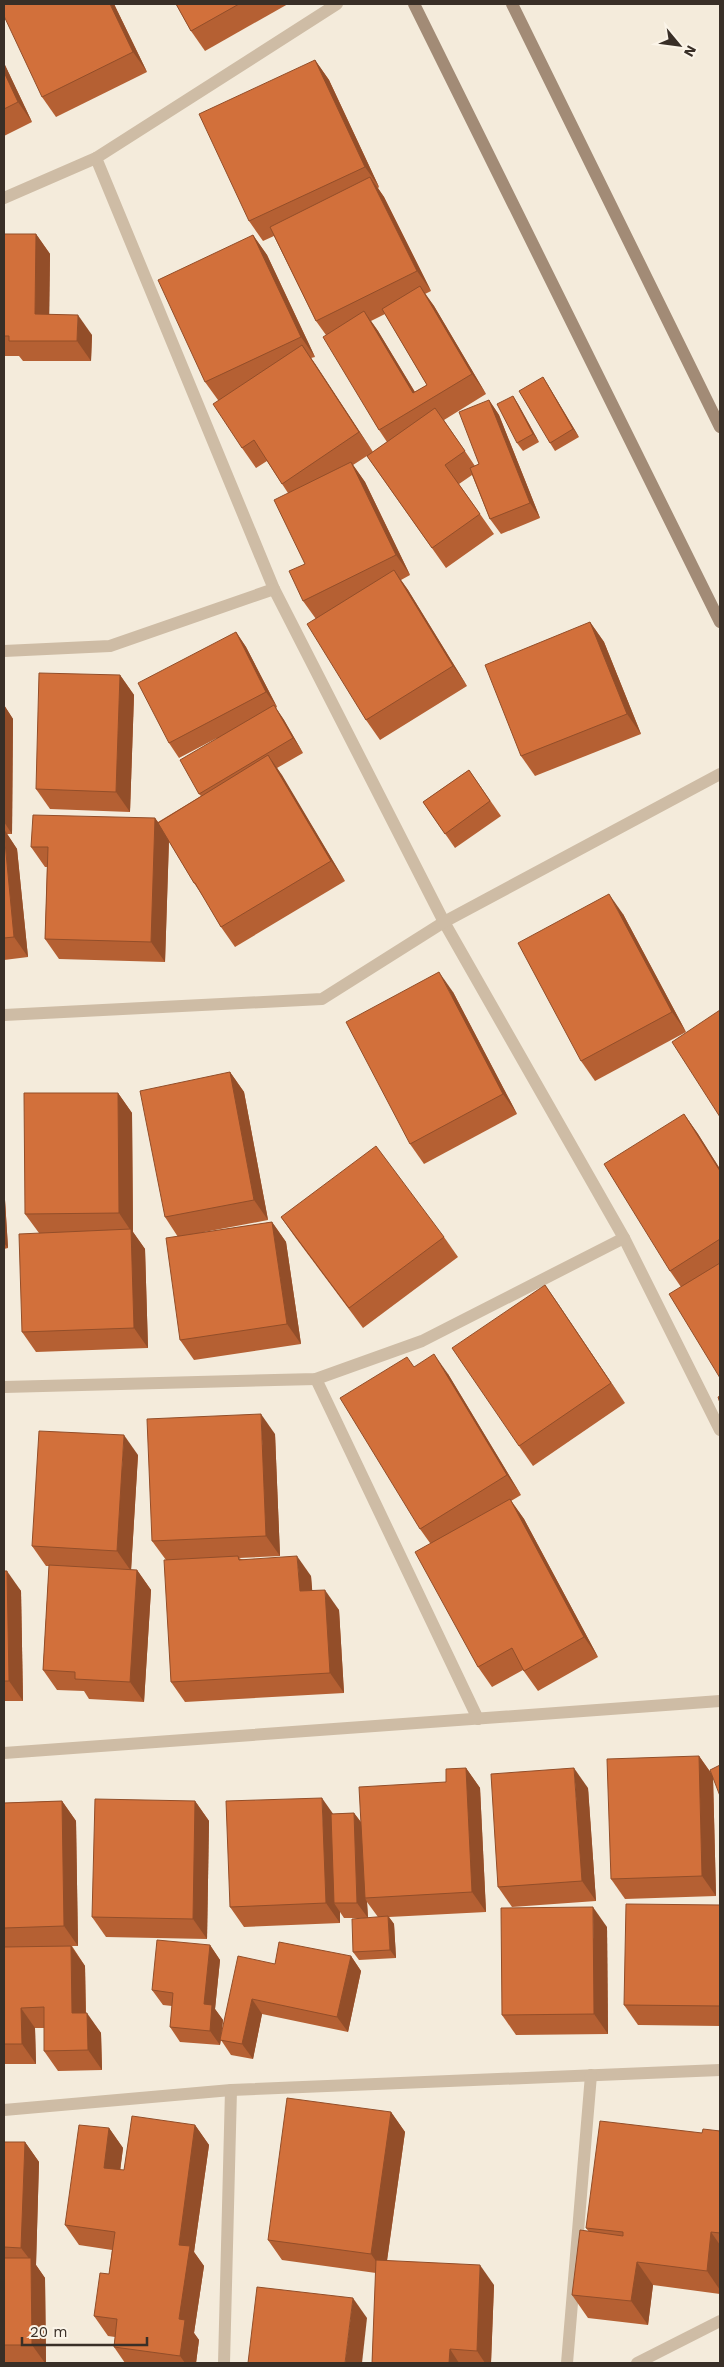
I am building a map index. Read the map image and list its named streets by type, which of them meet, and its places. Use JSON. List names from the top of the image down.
{
  "scale_bar": "20 m",
  "north": "bottom right"
}
